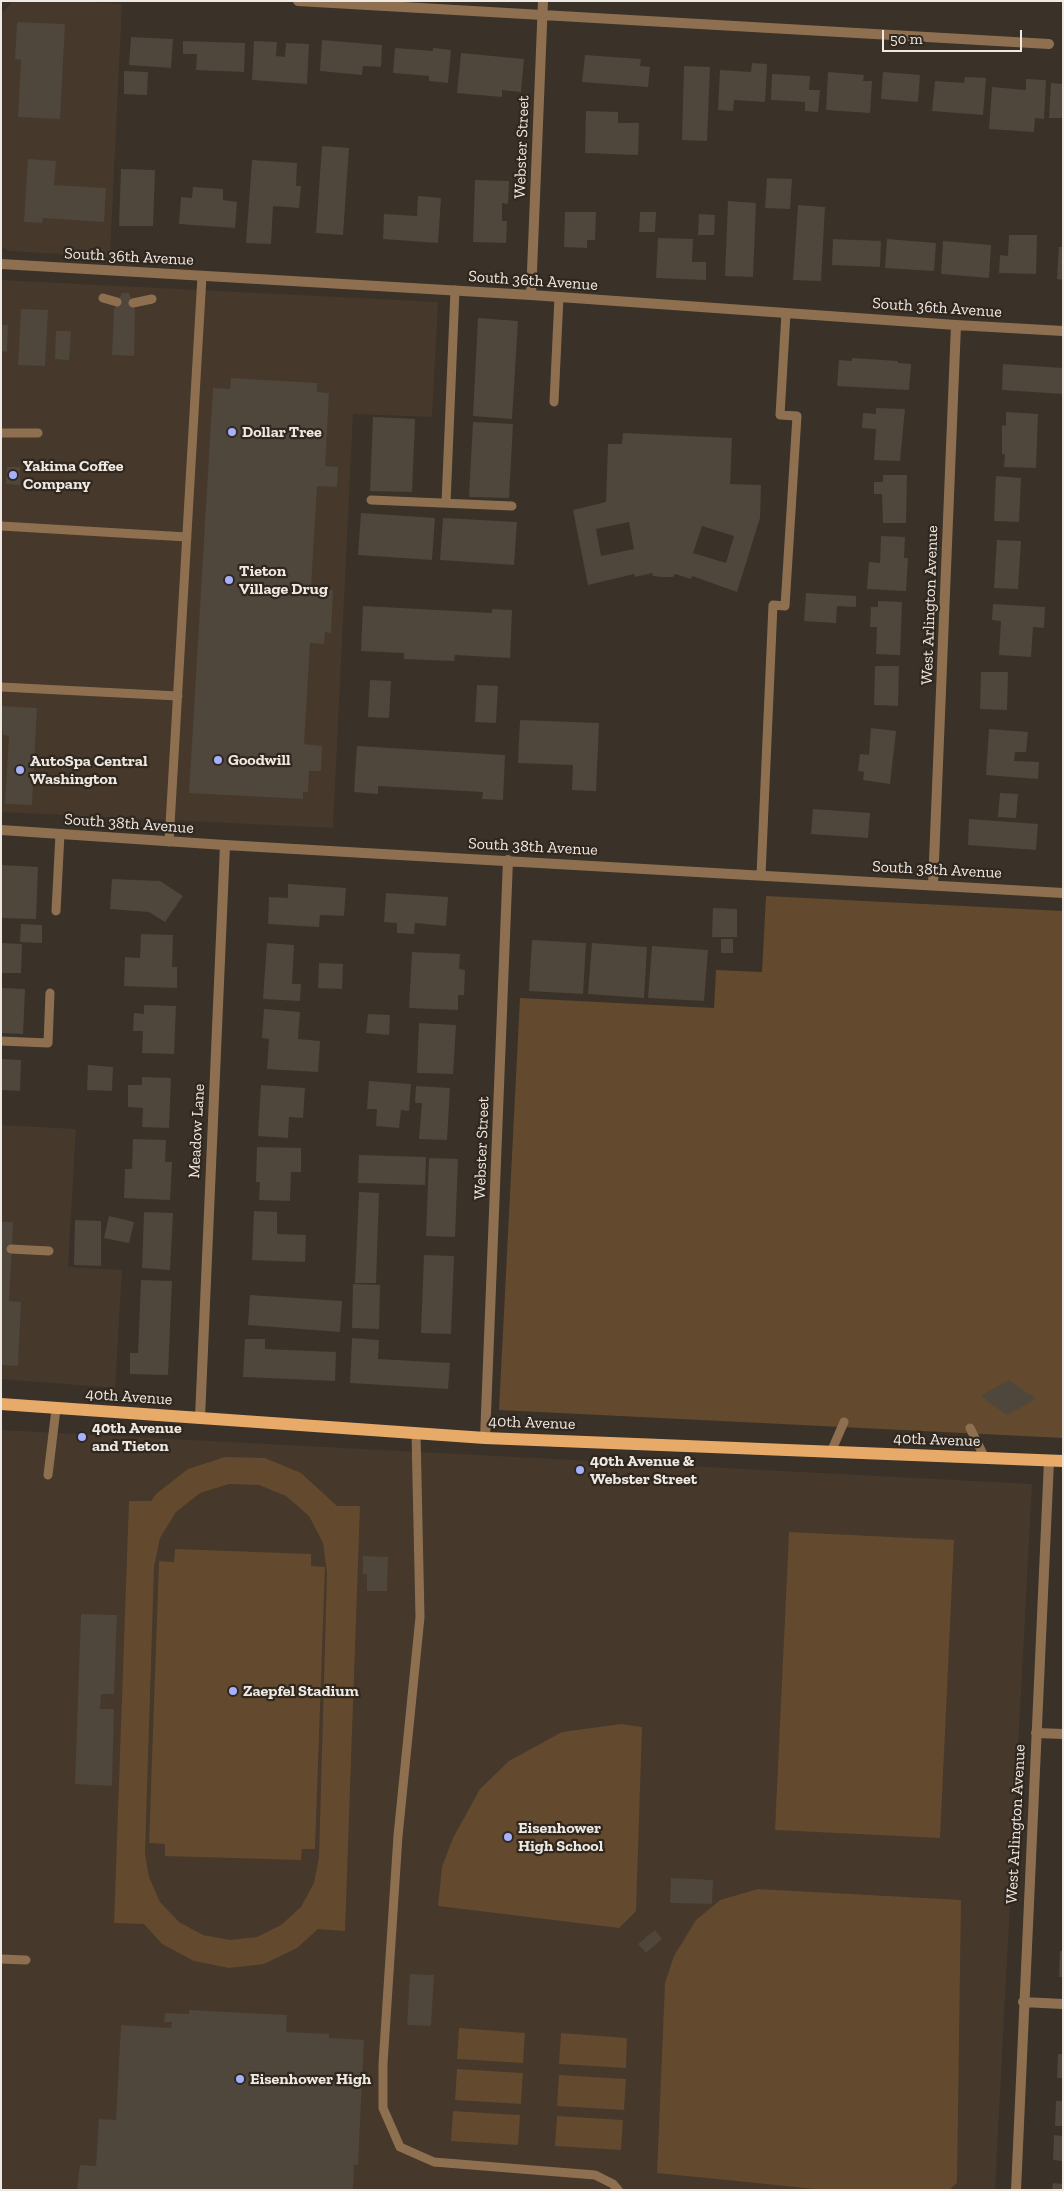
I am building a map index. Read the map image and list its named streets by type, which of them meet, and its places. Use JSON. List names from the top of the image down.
{
  "streets": {
    "main road": ["40th Avenue"],
    "street": [
      "Webster Street",
      "South 36th Avenue",
      "West Arlington Avenue",
      "South 38th Avenue",
      "Meadow Lane"
    ]
  },
  "crossings": [
    ["Webster Street", "South 36th Avenue"],
    ["Webster Street", "South 38th Avenue"],
    ["Webster Street", "40th Avenue"],
    ["South 36th Avenue", "West Arlington Avenue"],
    ["West Arlington Avenue", "South 38th Avenue"],
    ["West Arlington Avenue", "40th Avenue"],
    ["South 38th Avenue", "Meadow Lane"],
    ["Meadow Lane", "40th Avenue"]
  ],
  "places": [
    "Dollar Tree",
    "Yakima Coffee Company",
    "Tieton Village Drug",
    "Goodwill",
    "AutoSpa Central Washington",
    "40th Avenue and Tieton",
    "40th Avenue & Webster Street",
    "Zaepfel Stadium",
    "Eisenhower High School",
    "Eisenhower High"
  ],
  "scale_bar": "50 m"
}
